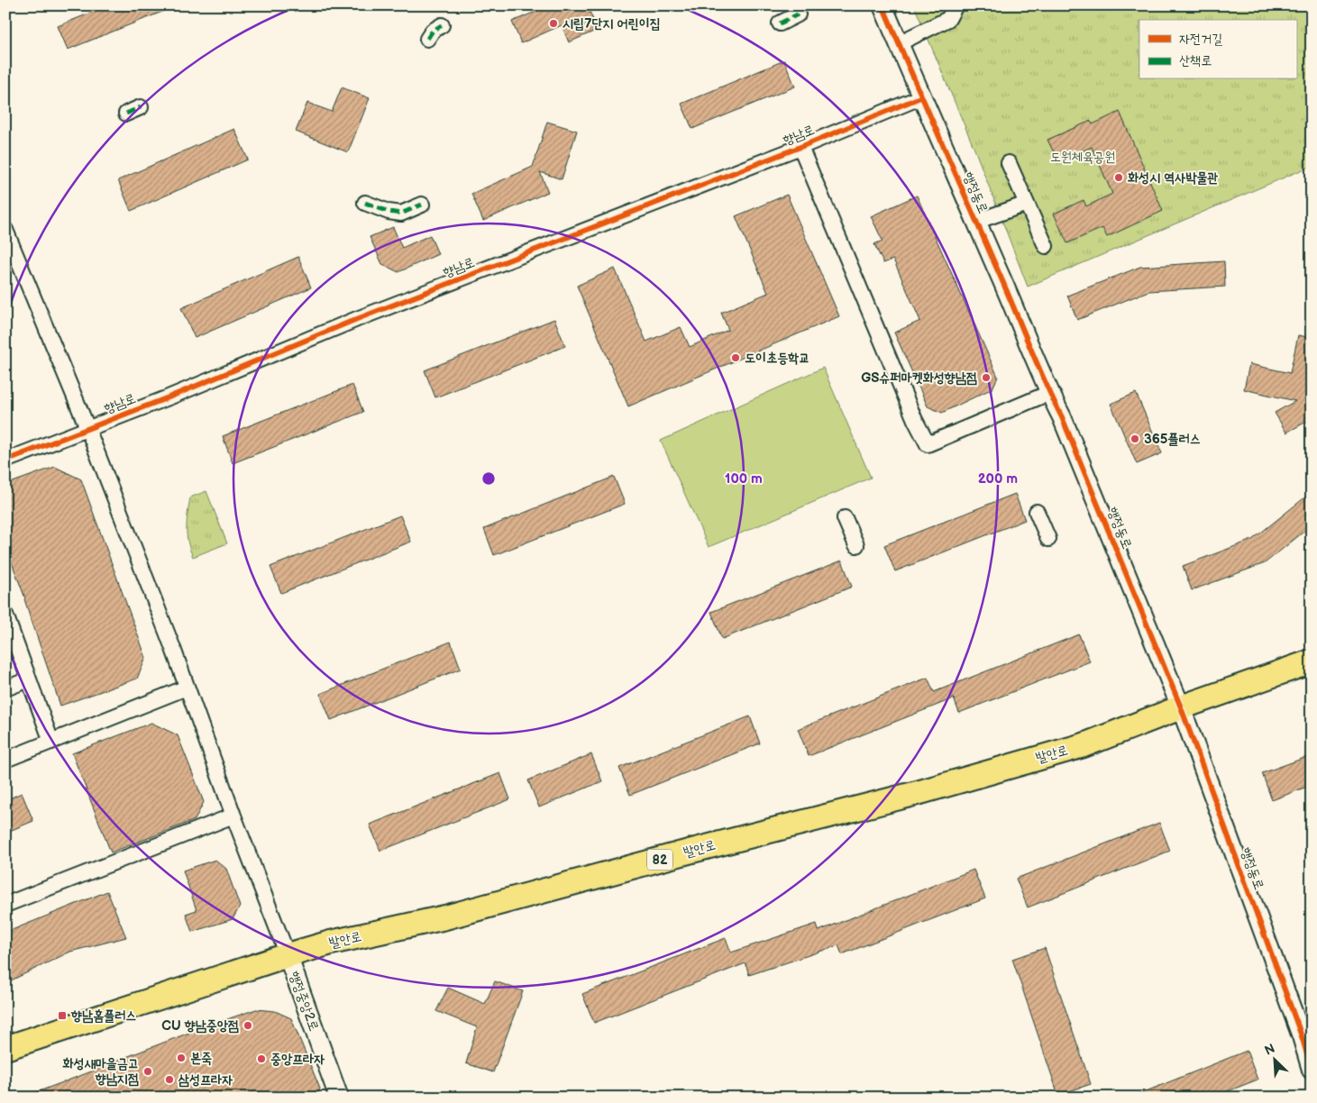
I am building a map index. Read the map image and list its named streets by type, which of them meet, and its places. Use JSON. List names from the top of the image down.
{
  "streets": {
    "main road": ["발안로", "82"],
    "street": ["향남로", "행정동로", "행정중앙2로"]
  },
  "crossings": [
    ["향남로", "행정동로"],
    ["행정동로", "발안로"],
    ["발안로", "행정중앙2로"]
  ],
  "parks": ["도원체육공원"],
  "places": {
    "other": [
      "시립7단지 어린이집",
      "화성시 역사박물관",
      "도이초등학교",
      "GS슈퍼마켓화성향남점",
      "365플러스",
      "CU 향남중앙점",
      "본죽",
      "중앙프라자",
      "화성새마을금고 향남지점",
      "삼성프라자"
    ],
    "transit": ["향남홈플러스"]
  },
  "legend": ["자전거길", "산책로"],
  "north": "top left",
  "rings": ["100 m", "200 m"]
}
